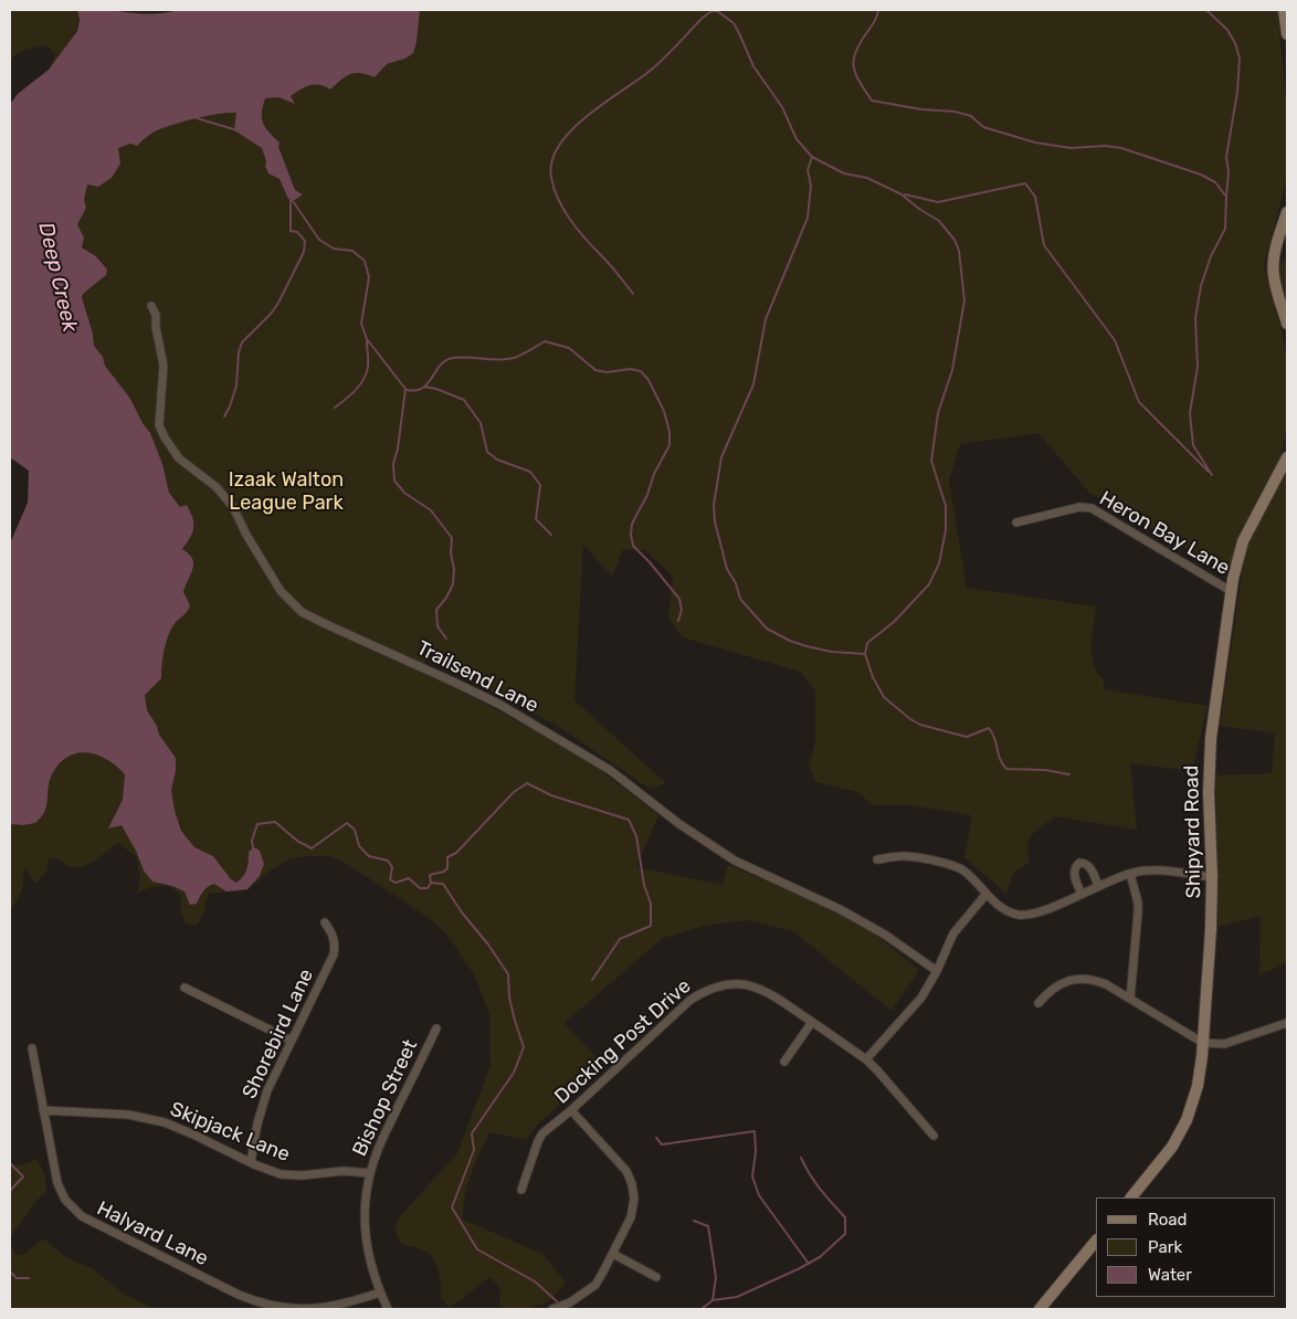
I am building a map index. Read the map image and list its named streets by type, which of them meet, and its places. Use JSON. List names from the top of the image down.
{
  "streets": {
    "street": [
      "Heron Bay Lane",
      "Trailsend Lane",
      "Shipyard Road",
      "Shorebird Lane",
      "Docking Post Drive",
      "Bishop Street",
      "Skipjack Lane",
      "Halyard Lane"
    ]
  },
  "crossings": [
    ["Heron Bay Lane", "Shipyard Road"],
    ["Shorebird Lane", "Skipjack Lane"],
    ["Bishop Street", "Skipjack Lane"],
    ["Bishop Street", "Halyard Lane"],
    ["Skipjack Lane", "Halyard Lane"]
  ],
  "water": ["Deep Creek"],
  "parks": ["Izaak Walton League Park"],
  "legend": ["Road", "Park", "Water"]
}
